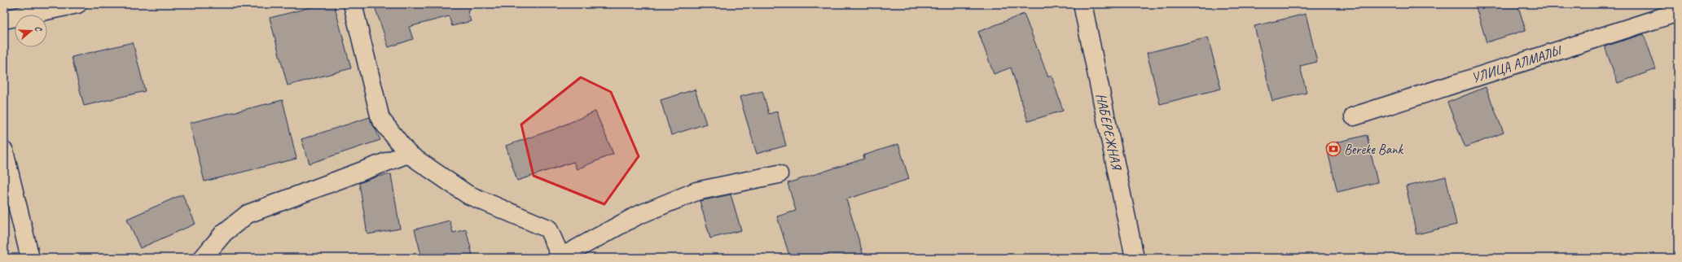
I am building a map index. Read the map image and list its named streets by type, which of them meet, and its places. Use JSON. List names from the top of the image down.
{
  "streets": {
    "street": ["УЛИЦА АЛМАЛЫ", "НАБЕРЕЖНАЯ"]
  },
  "places": {
    "bank": ["Bereke Bank"]
  },
  "north": "right"
}
